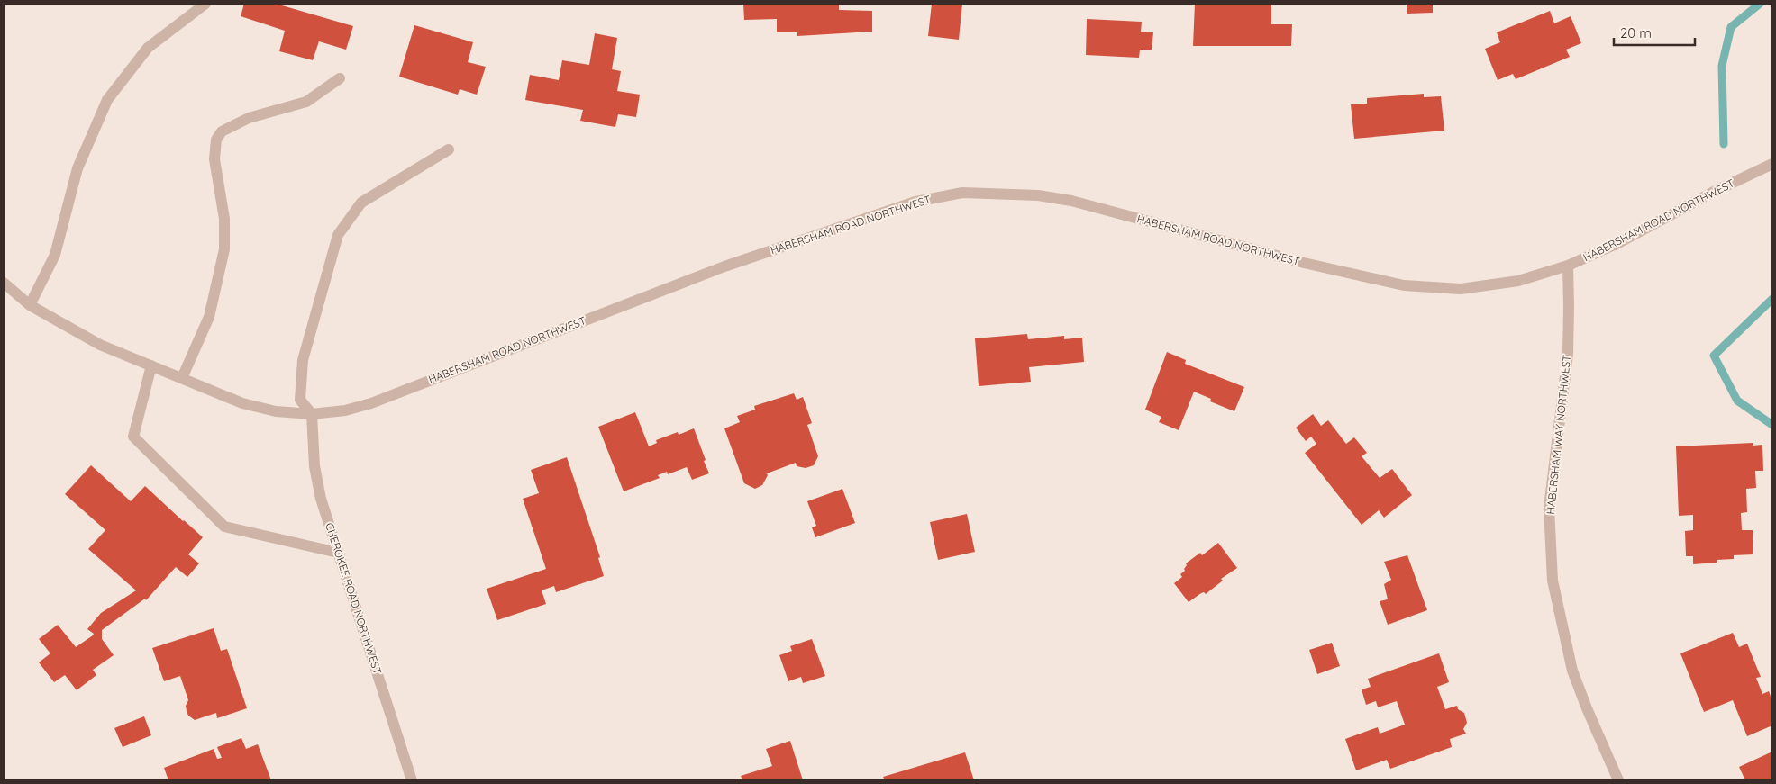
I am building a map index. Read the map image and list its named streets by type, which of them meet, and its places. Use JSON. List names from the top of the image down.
{
  "streets": {
    "street": ["HABERSHAM ROAD NORTHWEST", "HABERSHAM WAY NORTHWEST", "CHEROKEE ROAD NORTHWEST"]
  },
  "crossings": [
    ["HABERSHAM ROAD NORTHWEST", "HABERSHAM WAY NORTHWEST"],
    ["HABERSHAM ROAD NORTHWEST", "CHEROKEE ROAD NORTHWEST"]
  ],
  "scale_bar": "20 m"
}
